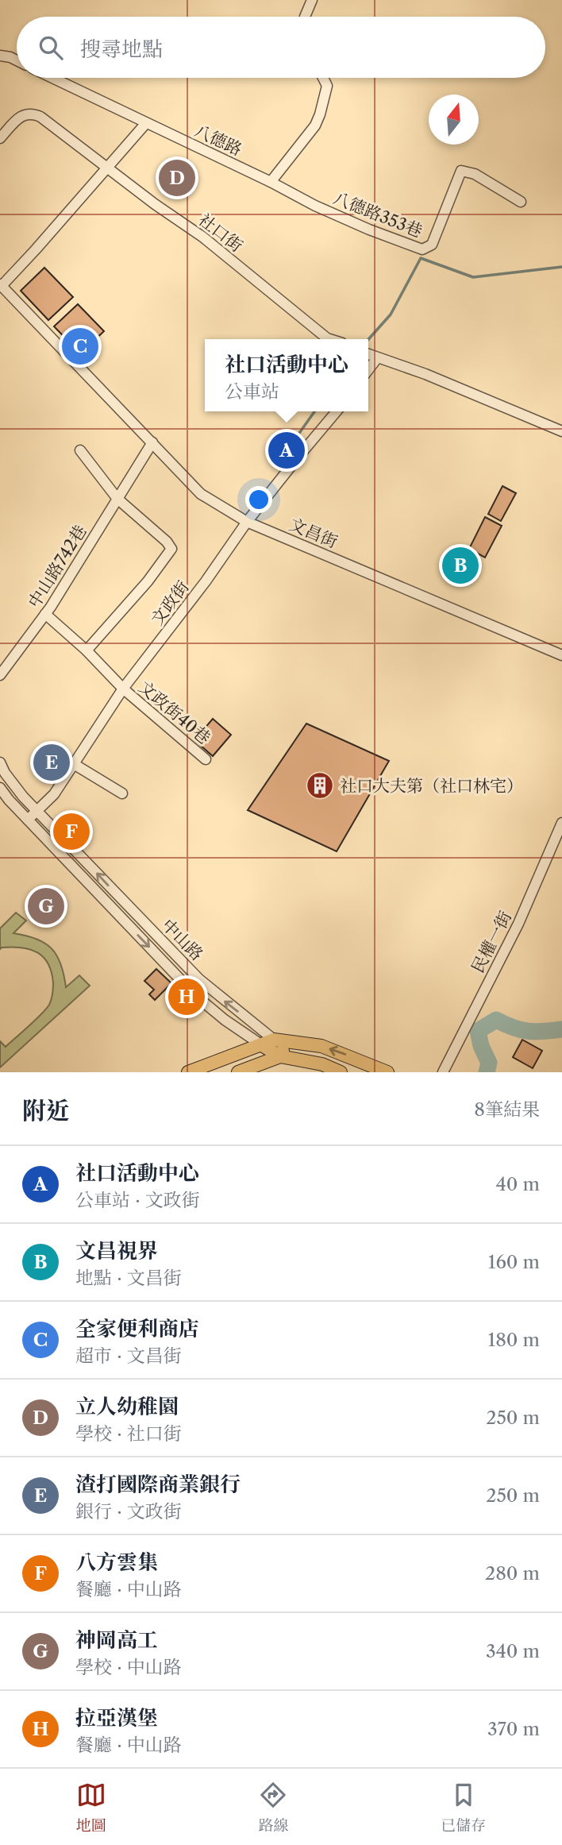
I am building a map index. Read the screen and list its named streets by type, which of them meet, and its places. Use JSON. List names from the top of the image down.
{
  "streets": {
    "main road": ["中山路"],
    "street": [
      "八德路",
      "八德路353巷",
      "社口街",
      "文昌街",
      "中山路742巷",
      "文政街",
      "文政街40巷",
      "民權一街"
    ]
  },
  "crossings": [
    ["八德路", "八德路353巷"],
    ["文昌街", "中山路742巷"],
    ["文昌街", "文政街"],
    ["中山路742巷", "文政街40巷"],
    ["文政街", "文政街40巷"],
    ["文政街", "中山路"]
  ],
  "places": {
    "building": ["社口大夫第（社口林宅）"]
  },
  "north": "top",
  "page": {
    "search": "搜尋地點",
    "pins": [
      "D",
      "C",
      "A",
      "B",
      "E",
      "F",
      "G",
      "H"
    ],
    "popup": ["社口活動中心", "公車站"],
    "heading": ["附近", "8筆結果"],
    "list": [
      {
        "mark": "A",
        "name": "社口活動中心",
        "note": "公車站 · 文政街",
        "value": "40 m"
      },
      {
        "mark": "B",
        "name": "文昌視界",
        "note": "地點 · 文昌街",
        "value": "160 m"
      },
      {
        "mark": "C",
        "name": "全家便利商店",
        "note": "超市 · 文昌街",
        "value": "180 m"
      },
      {
        "mark": "D",
        "name": "立人幼稚園",
        "note": "學校 · 社口街",
        "value": "250 m"
      },
      {
        "mark": "E",
        "name": "渣打國際商業銀行",
        "note": "銀行 · 文政街",
        "value": "250 m"
      },
      {
        "mark": "F",
        "name": "八方雲集",
        "note": "餐廳 · 中山路",
        "value": "280 m"
      },
      {
        "mark": "G",
        "name": "神岡高工",
        "note": "學校 · 中山路",
        "value": "340 m"
      },
      {
        "mark": "H",
        "name": "拉亞漢堡",
        "note": "餐廳 · 中山路",
        "value": "370 m"
      }
    ],
    "nav": ["地圖", "路線", "已儲存"]
  }
}
